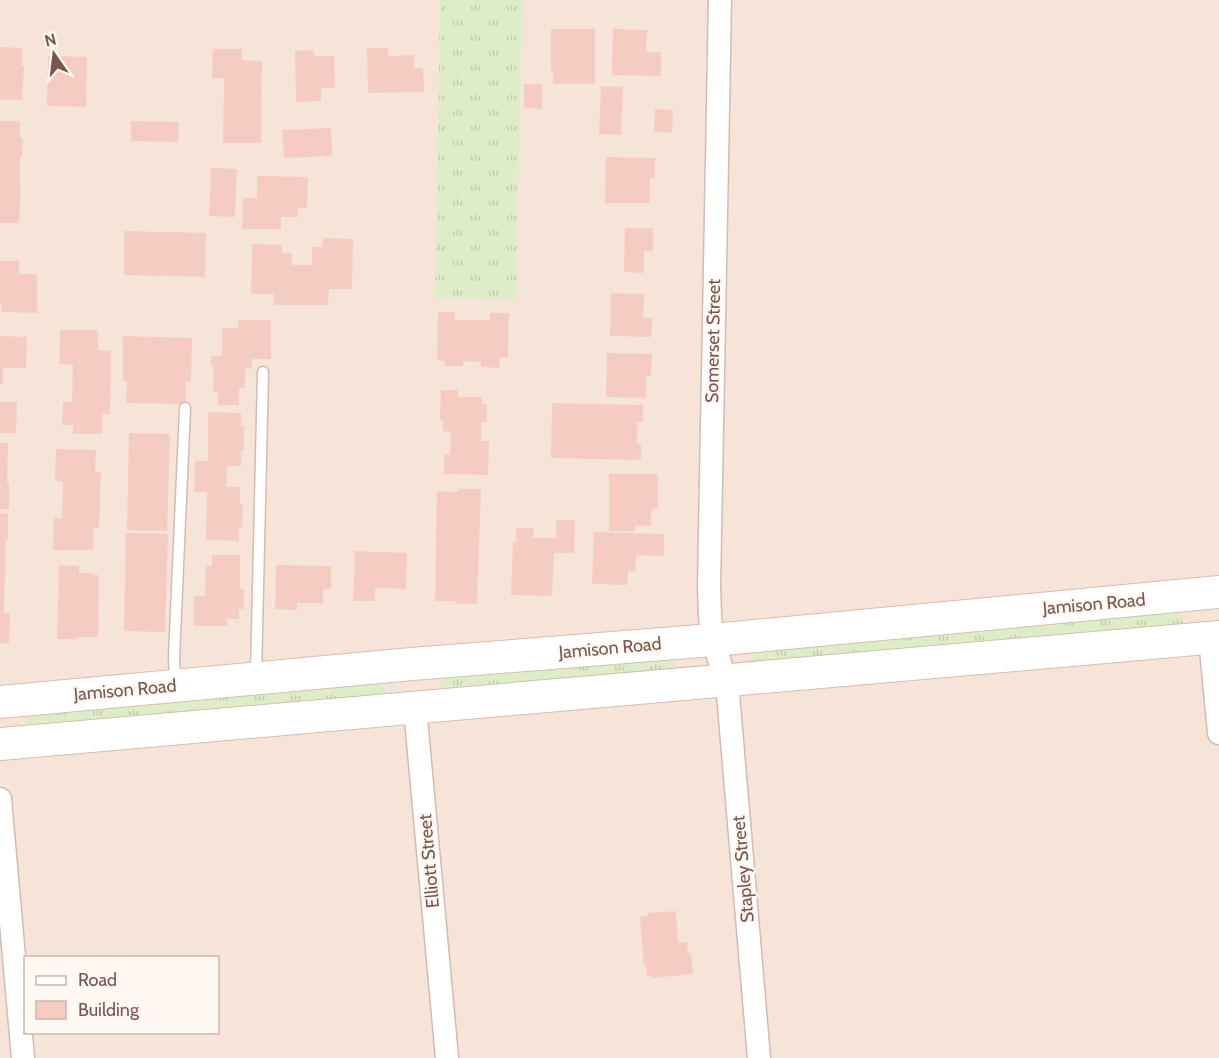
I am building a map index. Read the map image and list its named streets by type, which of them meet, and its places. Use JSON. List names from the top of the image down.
{
  "streets": {
    "main road": ["Jamison Road", "Elliott Street"],
    "street": ["Somerset Street", "Stapley Street"]
  },
  "crossings": [
    ["Somerset Street", "Jamison Road"],
    ["Somerset Street", "Stapley Street"],
    ["Jamison Road", "Elliott Street"]
  ],
  "legend": ["Road", "Building"],
  "north": "top"
}
